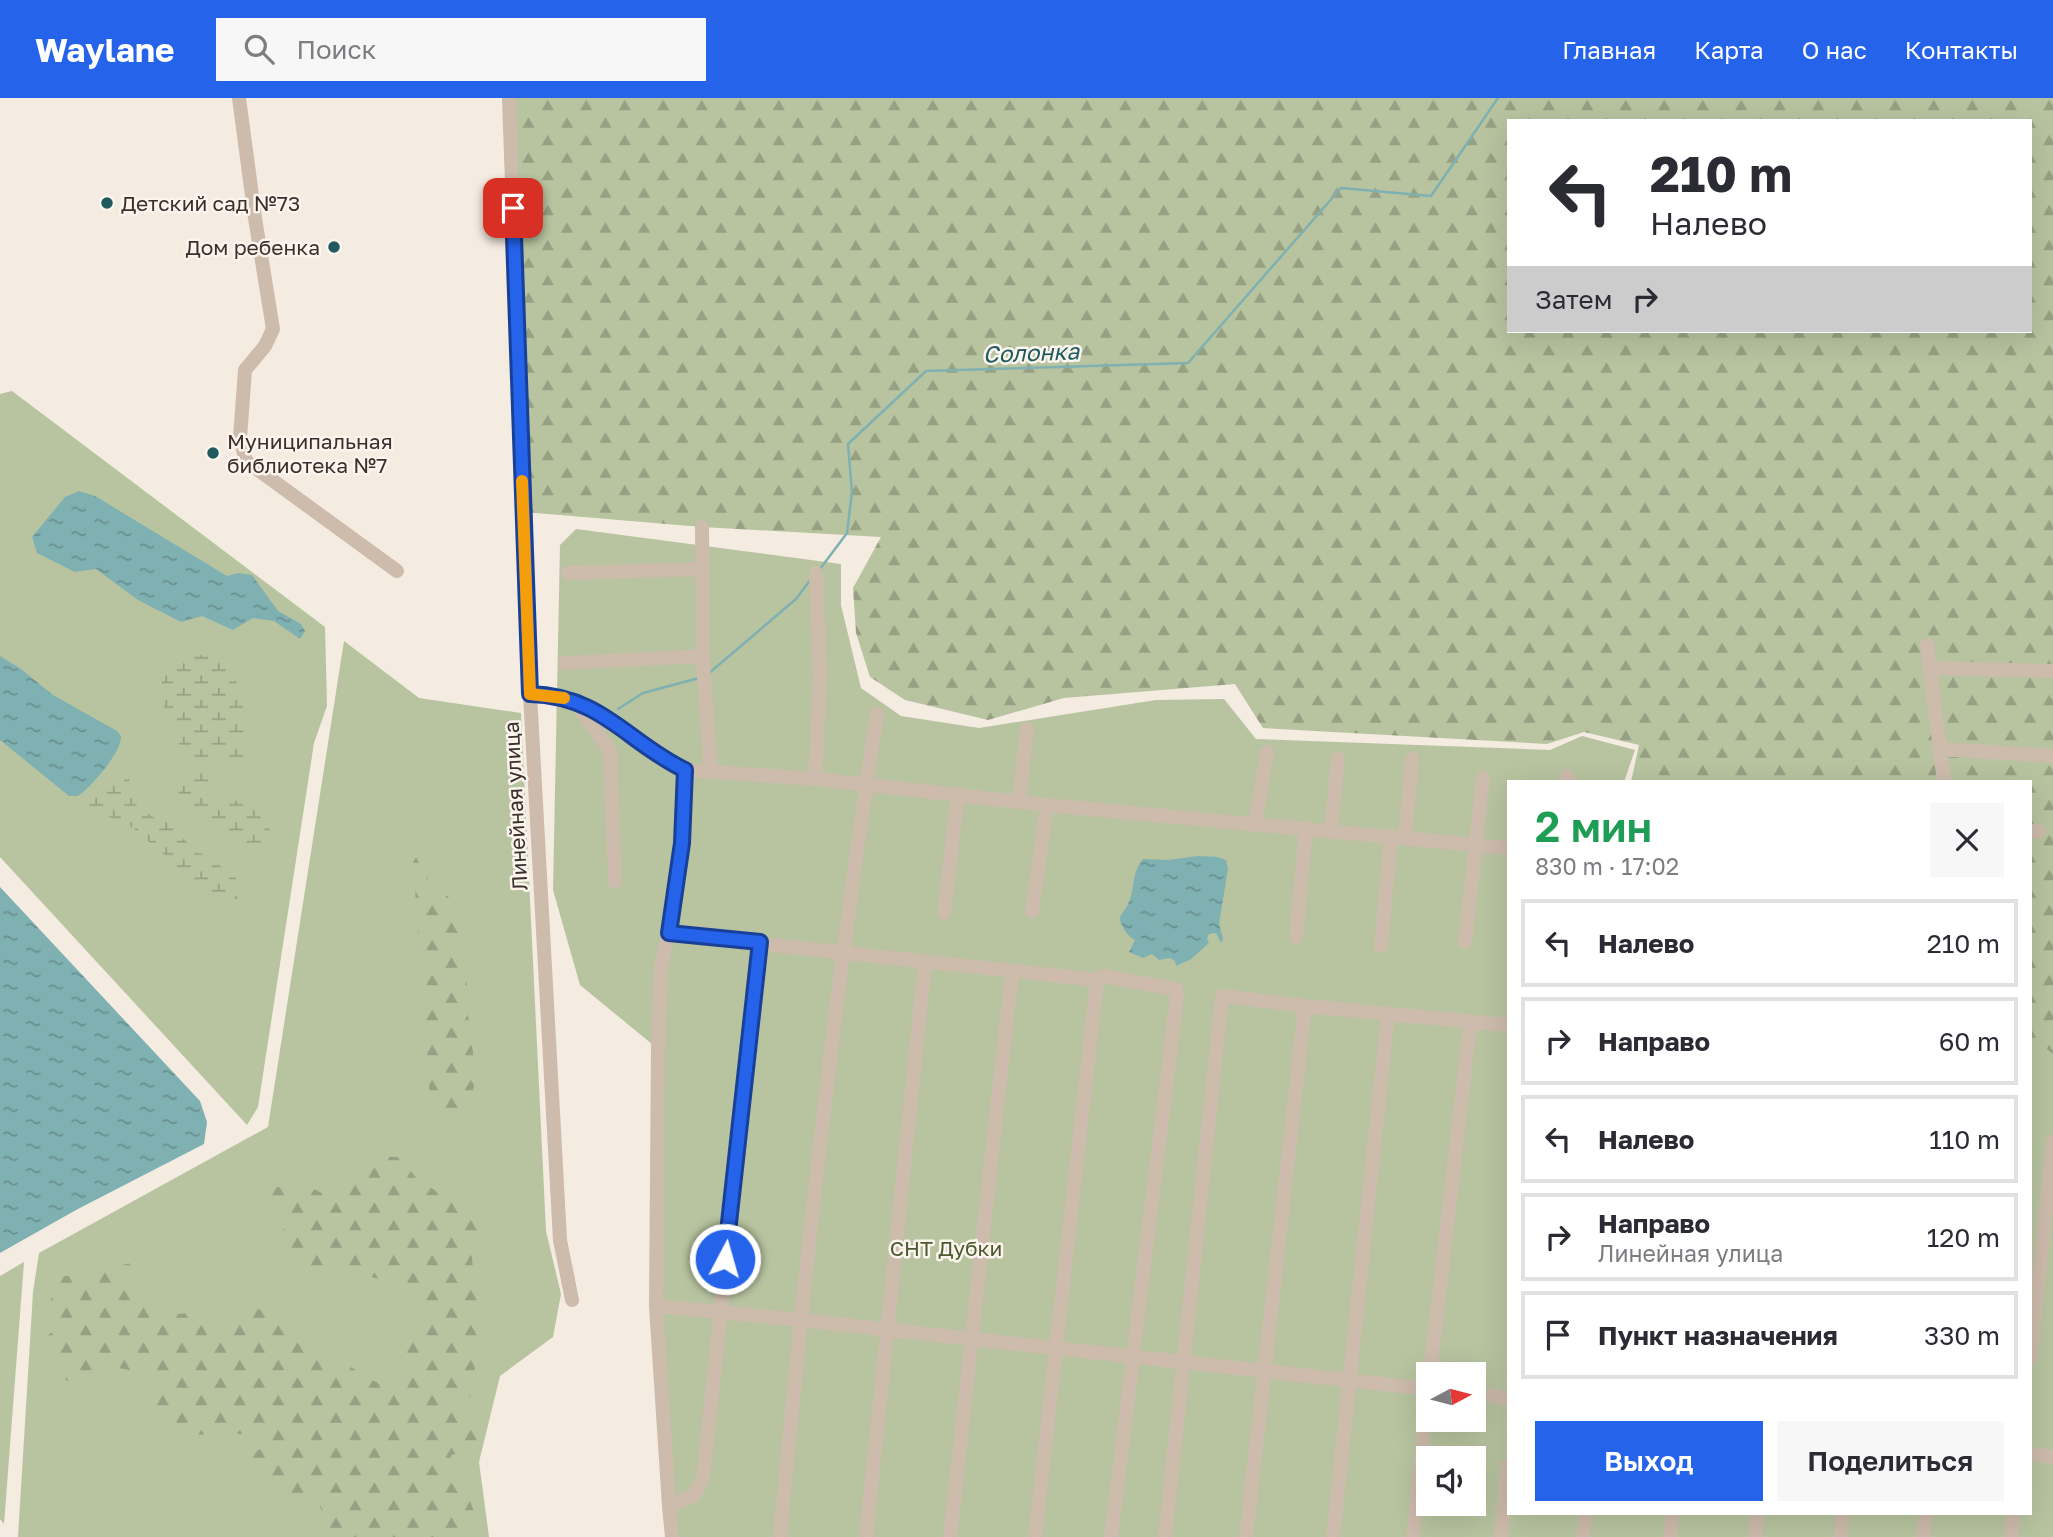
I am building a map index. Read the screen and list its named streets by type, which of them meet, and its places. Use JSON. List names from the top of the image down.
{
  "streets": {
    "street": ["Линейная улица"]
  },
  "water": ["Солонка"],
  "parks": ["СНТ Дубки"],
  "places": ["Детский сад №73", "Дом ребенка", "Муниципальная библиотека №7"],
  "north": "right",
  "page": {
    "header": "Waylane",
    "search": "Поиск",
    "nav": [
      "Главная",
      "Карта",
      "О нас",
      "Контакты"
    ],
    "turn": ["210 m", "Налево"],
    "then": "Затем",
    "heading": ["2 мин", "830 m · 17:02"],
    "list": [
      {
        "name": "Налево",
        "value": "210 m"
      },
      {
        "name": "Направо",
        "value": "60 m"
      },
      {
        "name": "Налево",
        "value": "110 m"
      },
      {
        "name": "Направо",
        "note": "Линейная улица",
        "value": "120 m"
      },
      {
        "name": "Пункт назначения",
        "value": "330 m"
      }
    ],
    "buttons": ["Выход", "Поделиться"]
  }
}
